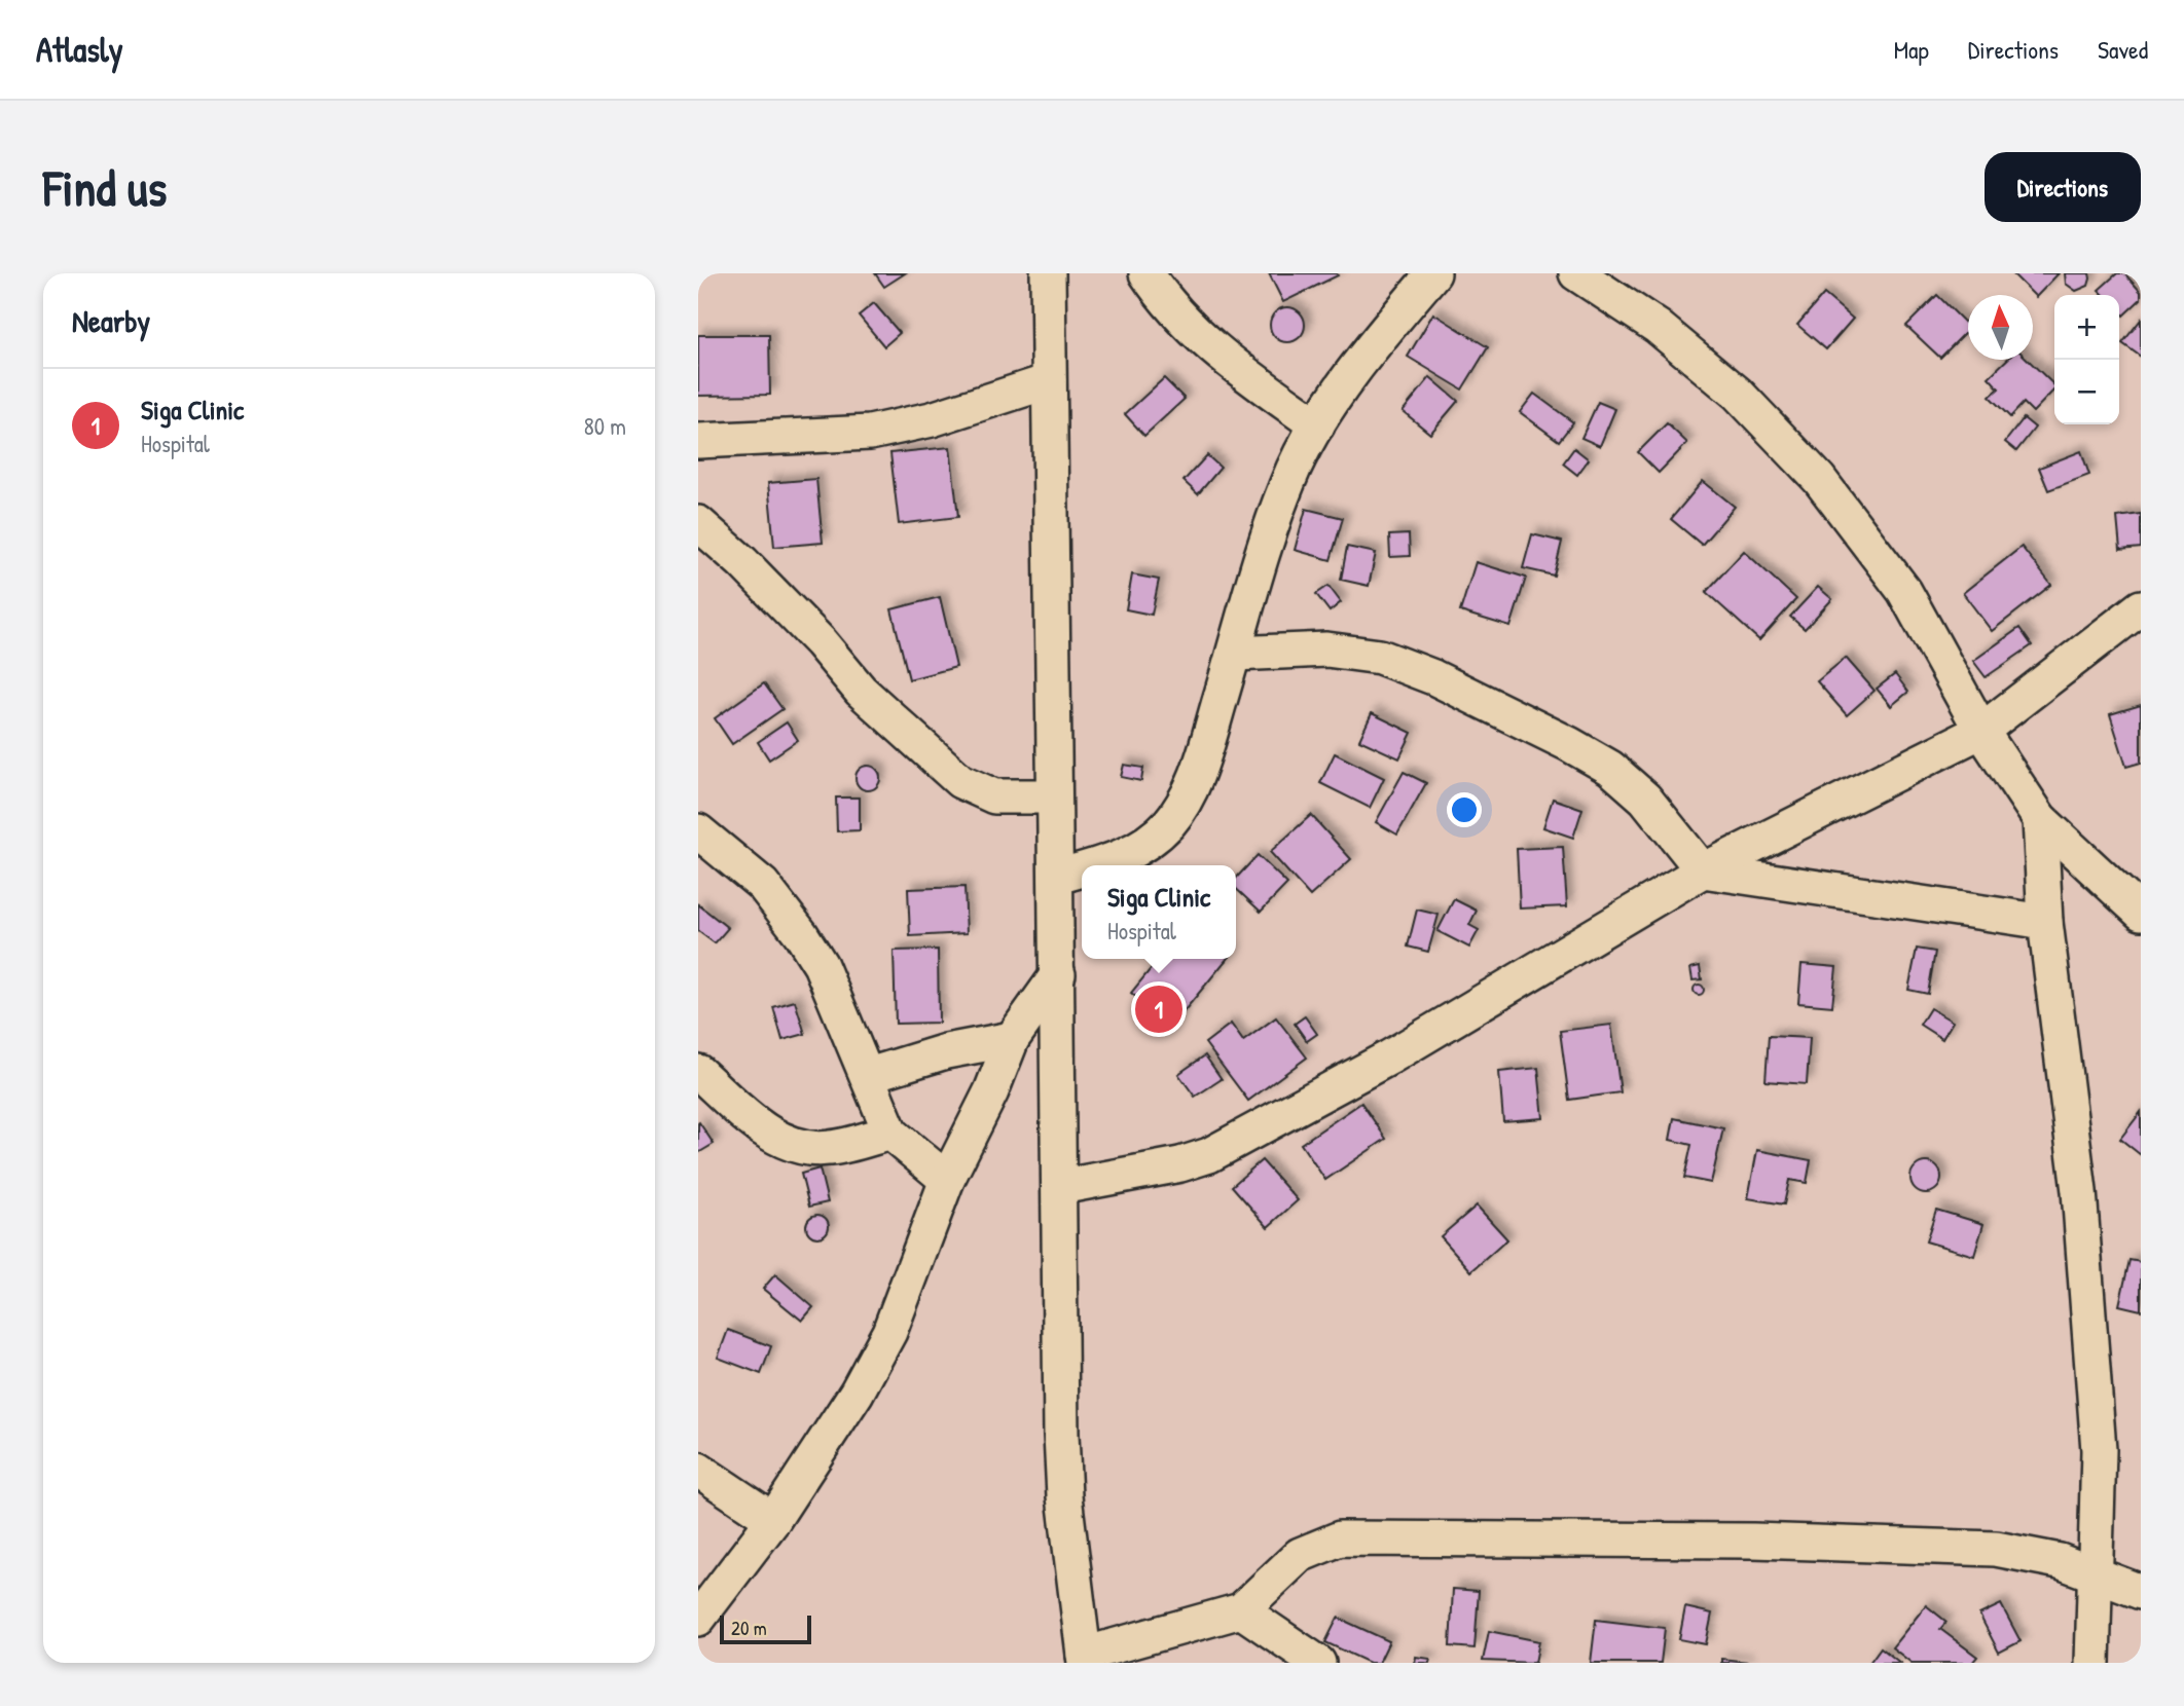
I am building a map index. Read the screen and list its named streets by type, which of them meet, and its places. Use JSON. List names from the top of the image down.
{
  "scale_bar": "20 m",
  "north": "top",
  "page": {
    "header": "Atlasly",
    "nav": ["Map", "Directions", "Saved"],
    "buttons": "Directions",
    "title": "Find us",
    "heading": "Nearby",
    "map_buttons": ["+", "−"],
    "list": [
      {
        "mark": "1",
        "name": "Siga Clinic",
        "note": "Hospital",
        "value": "80 m"
      }
    ],
    "popup": ["Siga Clinic", "Hospital"],
    "pins": "1",
    "scale": "20 m"
  }
}
